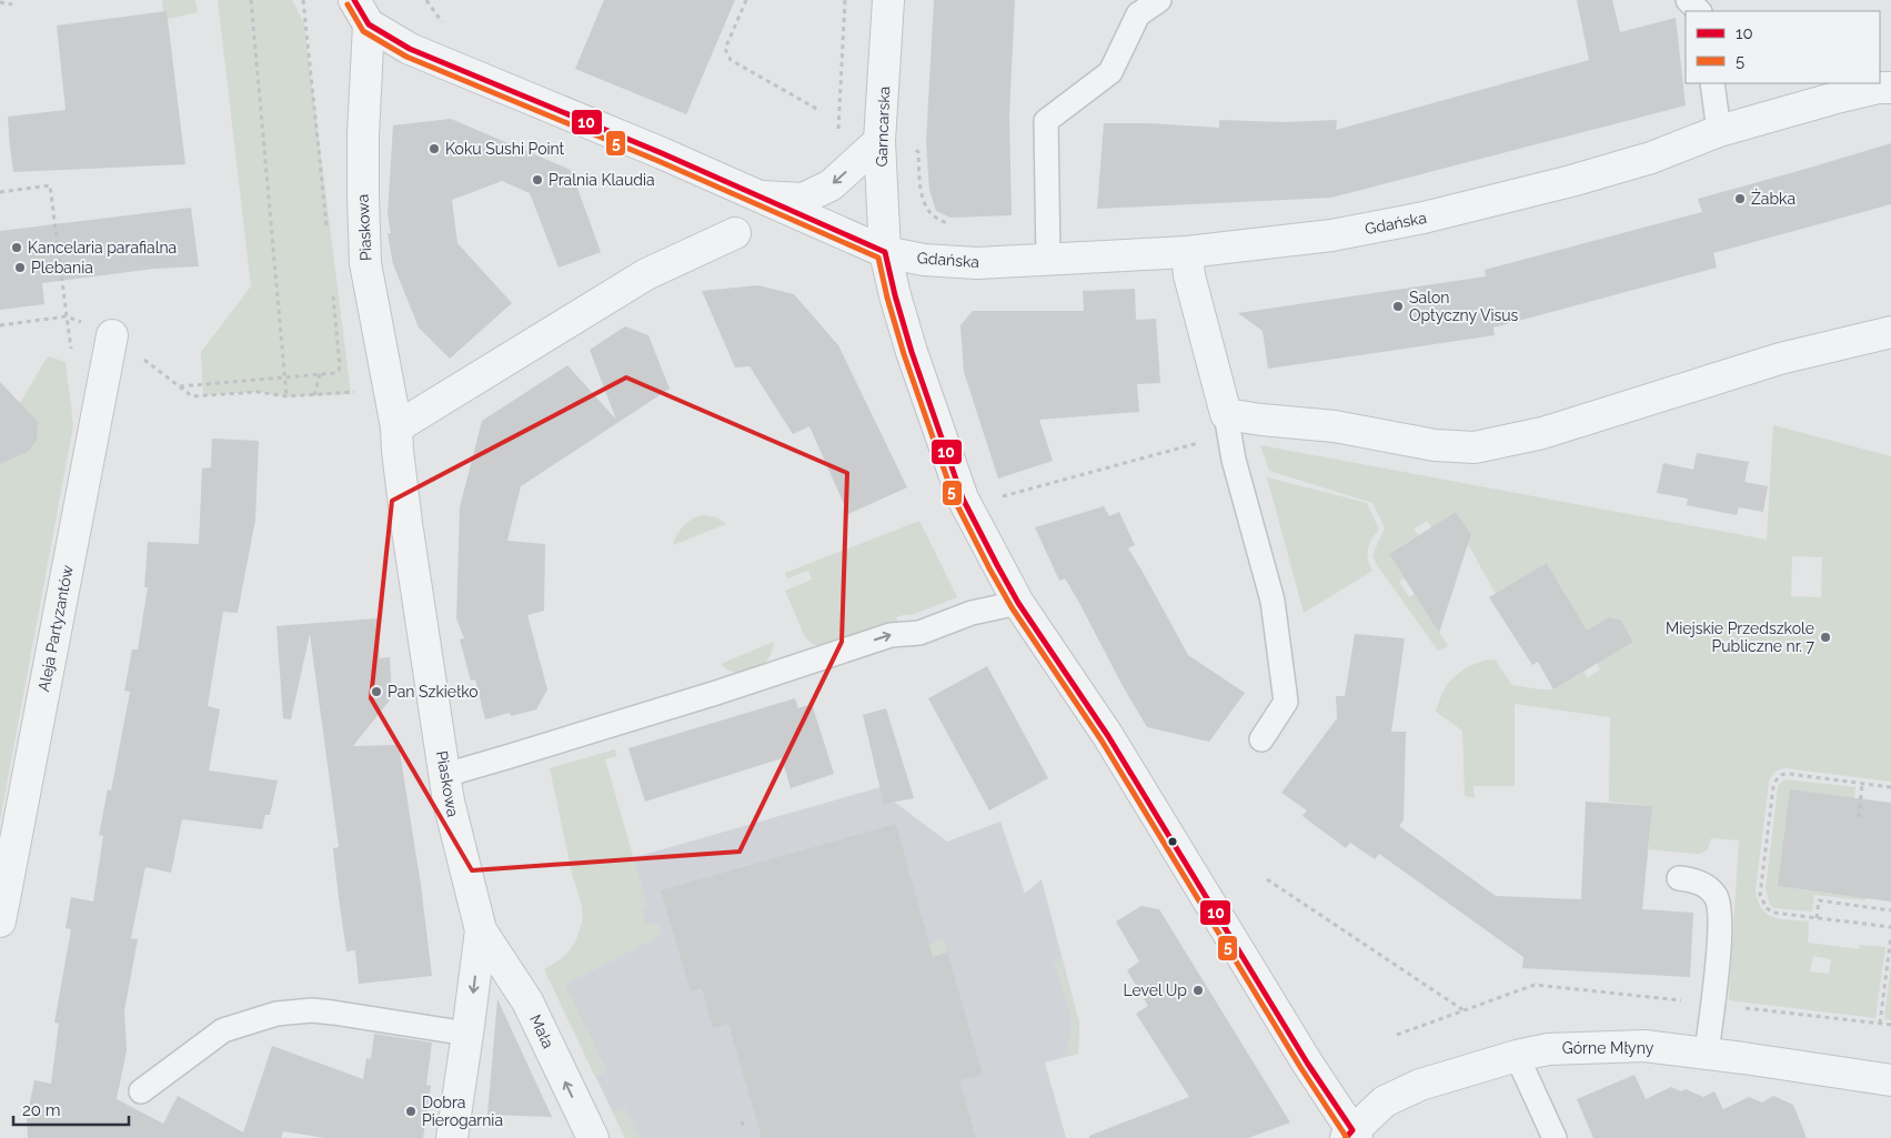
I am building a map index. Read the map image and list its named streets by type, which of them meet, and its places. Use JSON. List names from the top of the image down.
{
  "streets": {
    "street": [
      "Garncarska",
      "Gdańska",
      "Piaskowa",
      "Aleja Partyzantów",
      "Mała",
      "Górne Młyny"
    ]
  },
  "crossings": [
    ["Garncarska", "Gdańska"],
    ["Garncarska", "Górne Młyny"],
    ["Gdańska", "Piaskowa"],
    ["Piaskowa", "Mała"]
  ],
  "one_way": ["Mała"],
  "places": [
    "Koku Sushi Point",
    "Pralnia Klaudia",
    "Żabka",
    "Kancelaria parafialna",
    "Plebania",
    "Salon Optyczny Visus",
    "Miejskie Przedszkole Publiczne nr. 7",
    "Pan Szkiełko",
    "Level Up",
    "Dobra Pierogarnia"
  ],
  "lines": ["transit line 10", "transit line 5"],
  "legend": ["10", "5"],
  "scale_bar": "20 m"
}
